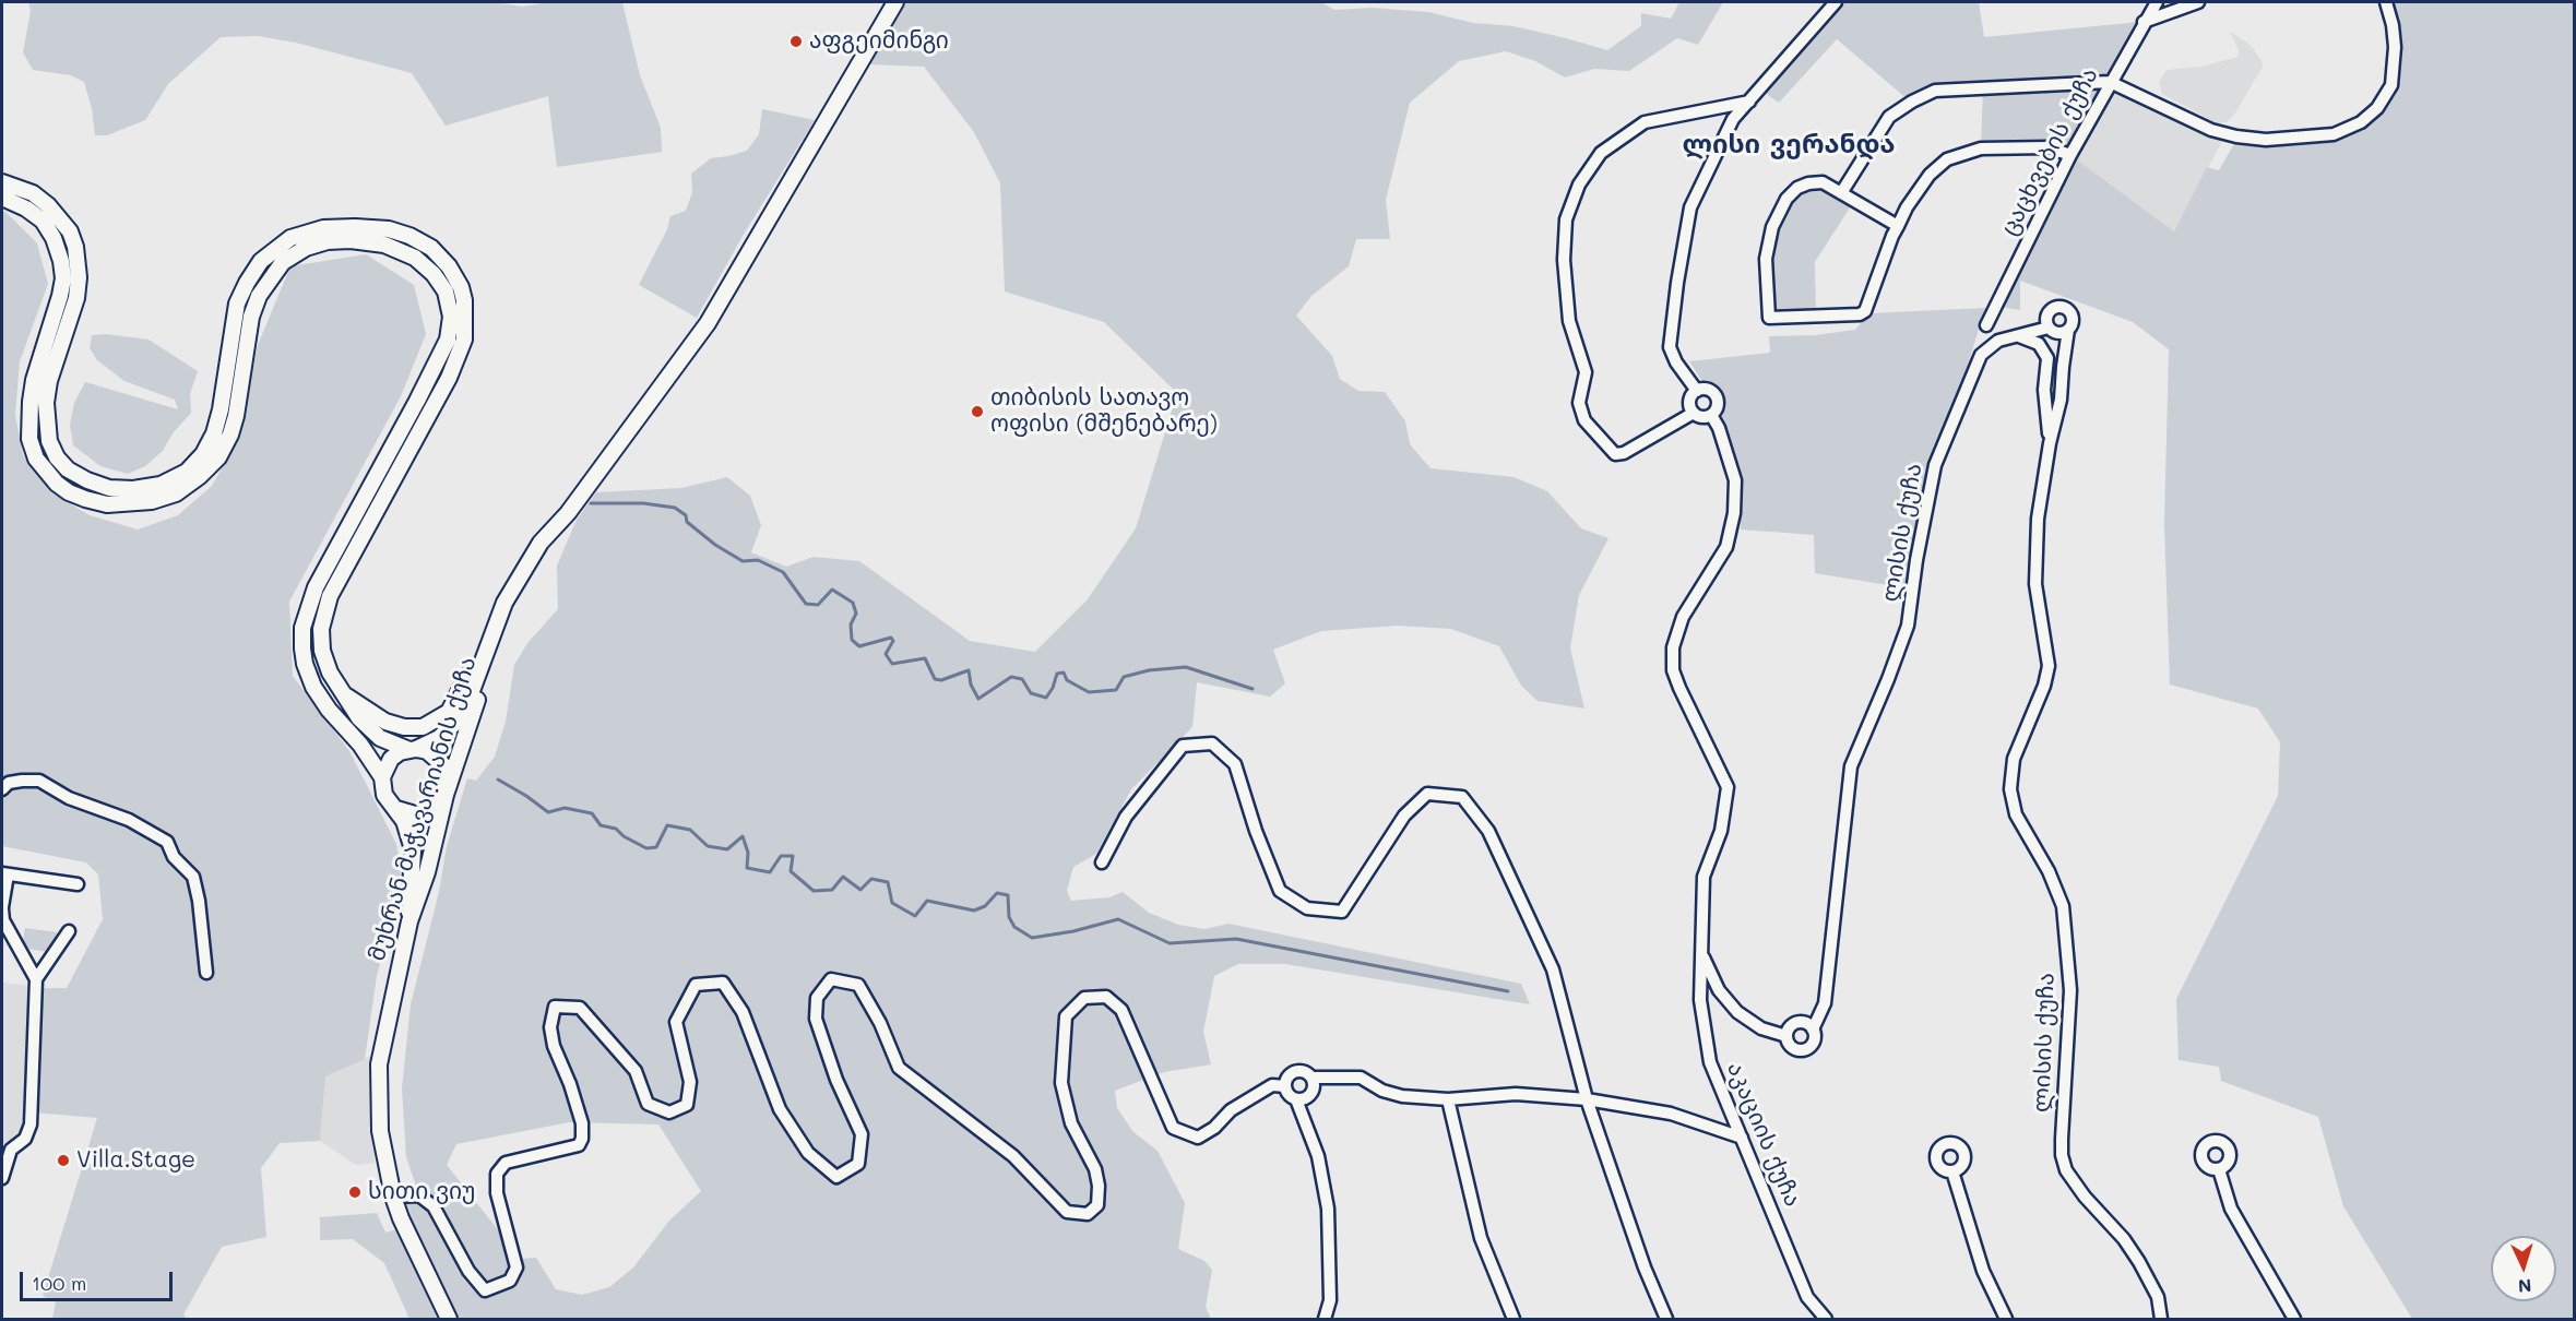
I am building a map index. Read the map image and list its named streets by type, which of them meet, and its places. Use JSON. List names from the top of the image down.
{
  "streets": {
    "main road": ["მუხრან მაჭავარიანის ქუჩა"],
    "street": ["ცაცხვების ქუჩა", "ლისის ქუჩა", "აკაციის ქუჩა"]
  },
  "districts": ["ლისი ვერანდა"],
  "places": [
    "აფგეიმინგი",
    "თიბისის სათავო ოფისი (მშენებარე)",
    "Villa.Stage",
    "სითი ვიუ"
  ],
  "scale_bar": "100 m",
  "north": "bottom"
}
